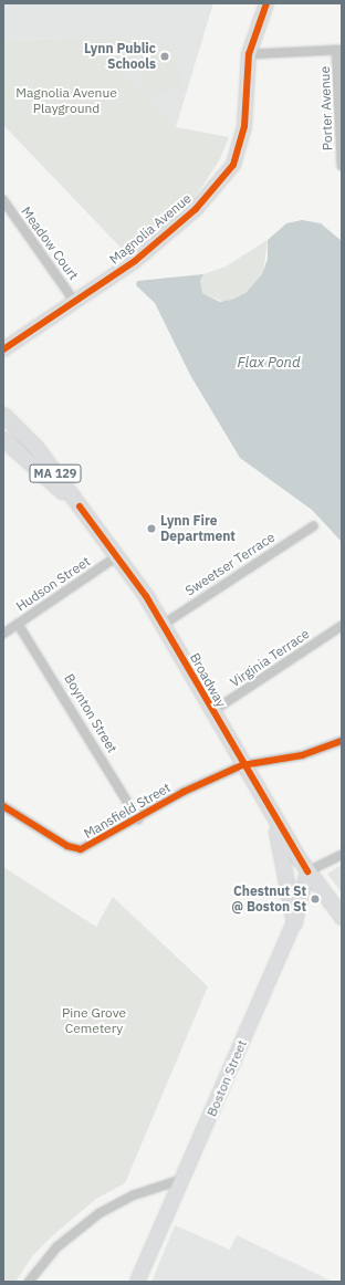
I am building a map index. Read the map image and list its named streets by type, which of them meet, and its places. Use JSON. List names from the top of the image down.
{
  "streets": {
    "main road": ["MA 129", "Broadway"],
    "street": [
      "Porter Avenue",
      "Magnolia Avenue",
      "Meadow Court",
      "Sweetser Terrace",
      "Hudson Street",
      "Virginia Terrace",
      "Boynton Street",
      "Mansfield Street",
      "Boston Street"
    ]
  },
  "crossings": [
    ["Magnolia Avenue", "Meadow Court"],
    ["MA 129", "Broadway"],
    ["MA 129", "Boston Street"],
    ["Sweetser Terrace", "Broadway"],
    ["Hudson Street", "Broadway"],
    ["Hudson Street", "Boynton Street"],
    ["Virginia Terrace", "Broadway"],
    ["Broadway", "Mansfield Street"],
    ["Broadway", "Boston Street"],
    ["Boynton Street", "Mansfield Street"]
  ],
  "water": ["Flax Pond"],
  "parks": ["Magnolia Avenue Playground", "Pine Grove Cemetery"],
  "places": ["Lynn Public Schools", "Lynn Fire Department", "Chestnut St @ Boston St"]
}
